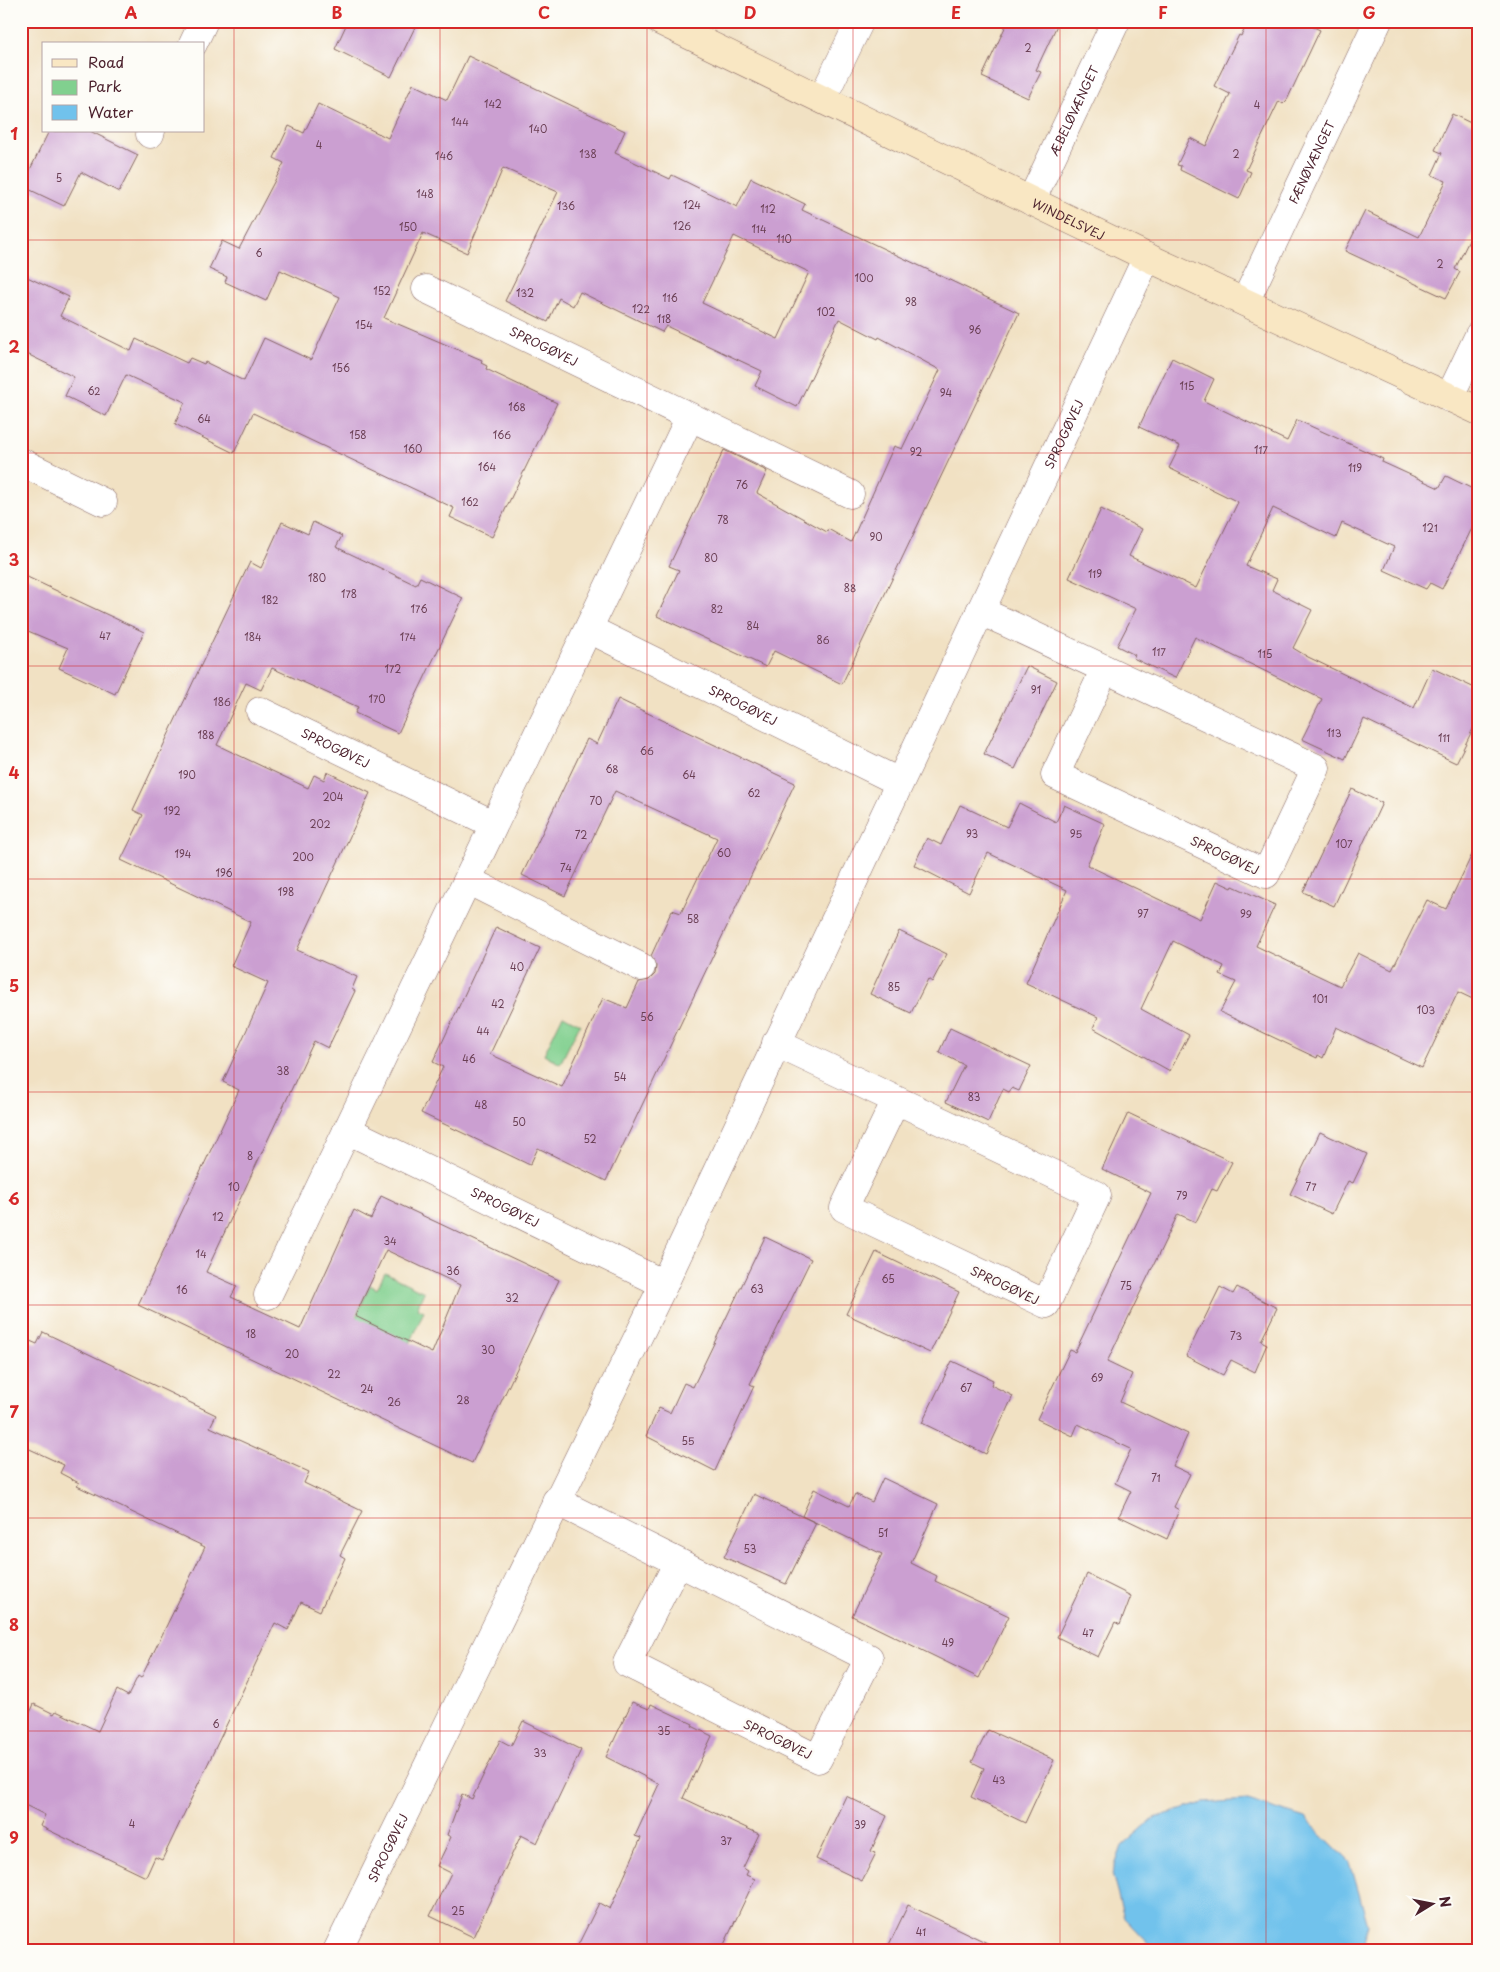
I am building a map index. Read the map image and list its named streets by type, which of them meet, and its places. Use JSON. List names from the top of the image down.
{
  "streets": {
    "street": [
      "ÆBELØVÆNGET",
      "FÆNØVÆNGET",
      "WINDELSVEJ",
      "SPROGØVEJ"
    ]
  },
  "crossings": [
    ["ÆBELØVÆNGET", "WINDELSVEJ"],
    ["FÆNØVÆNGET", "WINDELSVEJ"],
    ["WINDELSVEJ", "SPROGØVEJ"]
  ],
  "house_numbers": [
    "2",
    "142",
    "4",
    "144",
    "140",
    "4",
    "138",
    "2",
    "146",
    "5",
    "148",
    "124",
    "136",
    "112",
    "126",
    "150",
    "114",
    "110",
    "6",
    "2",
    "100",
    "152",
    "132",
    "116",
    "98",
    "122",
    "102",
    "118",
    "154",
    "96",
    "156",
    "115",
    "62",
    "94",
    "168",
    "64",
    "158",
    "166",
    "160",
    "117",
    "92",
    "164",
    "119",
    "76",
    "162",
    "78",
    "121",
    "90",
    "80",
    "119",
    "180",
    "88",
    "178",
    "182",
    "176",
    "82",
    "84",
    "47",
    "184",
    "174",
    "86",
    "117",
    "115",
    "172",
    "91",
    "170",
    "186",
    "113",
    "188",
    "111",
    "66",
    "68",
    "190",
    "64",
    "62",
    "204",
    "70",
    "192",
    "202",
    "93",
    "95",
    "72",
    "107",
    "60",
    "194",
    "200",
    "74",
    "196",
    "198",
    "97",
    "99",
    "58",
    "40",
    "85",
    "101",
    "42",
    "103",
    "56",
    "44",
    "46",
    "38",
    "54",
    "83",
    "48",
    "50",
    "52",
    "8",
    "10",
    "77",
    "79",
    "12",
    "34",
    "14",
    "36",
    "65",
    "75",
    "63",
    "16",
    "32",
    "18",
    "73",
    "30",
    "20",
    "22",
    "69",
    "67",
    "24",
    "28",
    "26",
    "55",
    "71",
    "51",
    "53",
    "47",
    "49",
    "6",
    "35",
    "33",
    "43",
    "4",
    "39",
    "37",
    "25",
    "41"
  ],
  "legend": ["Road", "Park", "Water"],
  "north": "right",
  "grid": {
    "columns": [
      "A",
      "B",
      "C",
      "D",
      "E",
      "F",
      "G"
    ],
    "rows": [
      "1",
      "2",
      "3",
      "4",
      "5",
      "6",
      "7",
      "8",
      "9"
    ]
  }
}
